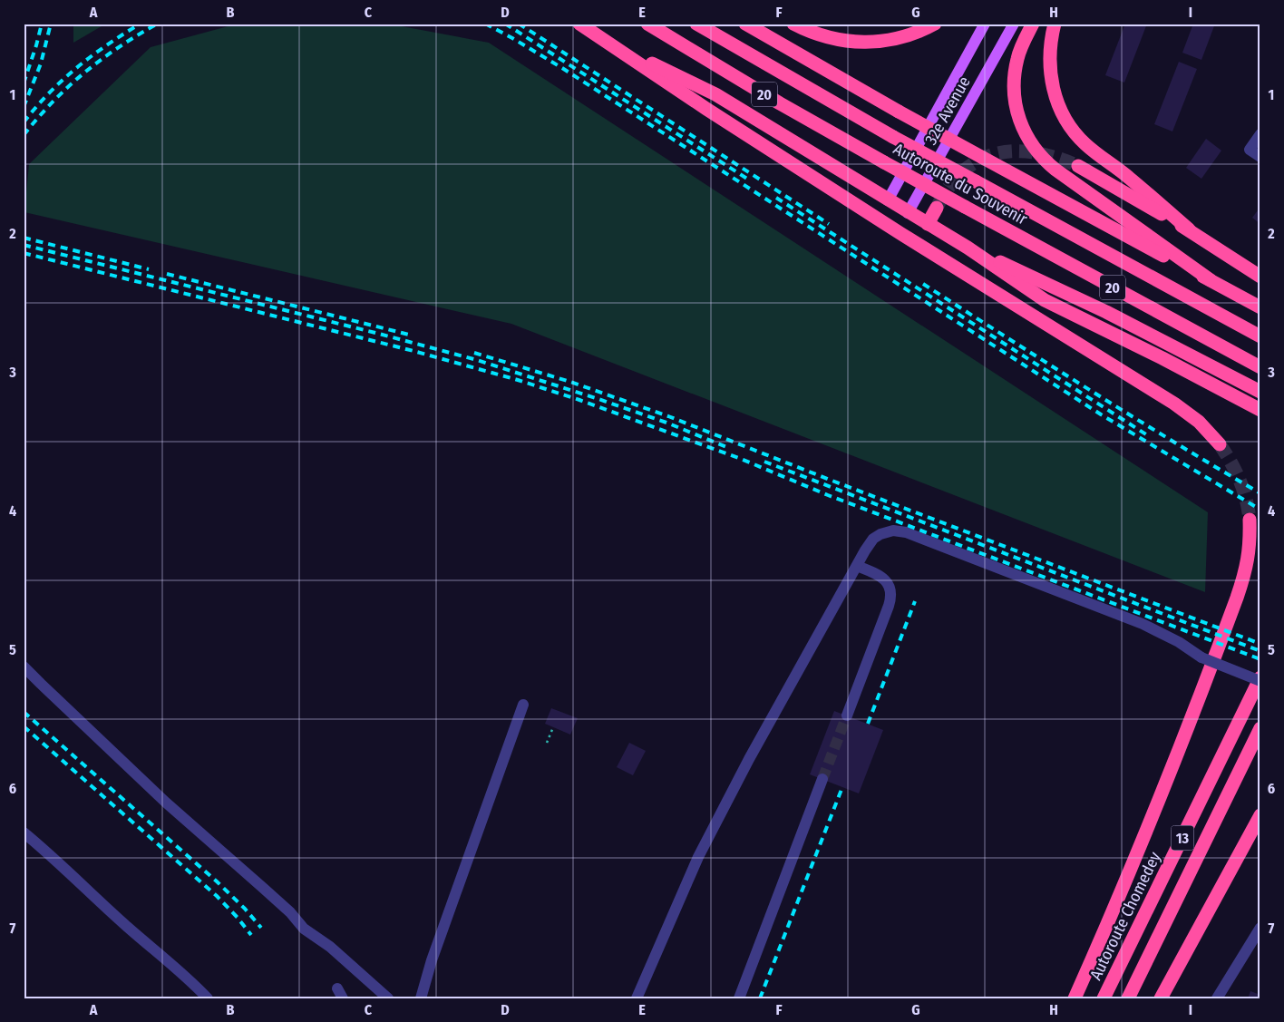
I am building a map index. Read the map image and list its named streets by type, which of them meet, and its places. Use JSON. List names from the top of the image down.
{
  "streets": {
    "highway": [
      "20",
      "Autoroute du Souvenir",
      "13",
      "Autoroute Chomedey"
    ],
    "main road": ["32e Avenue"]
  },
  "grid": {
    "columns": [
      "A",
      "B",
      "C",
      "D",
      "E",
      "F",
      "G",
      "H",
      "I"
    ],
    "rows": [
      "1",
      "2",
      "3",
      "4",
      "5",
      "6",
      "7"
    ]
  }
}
